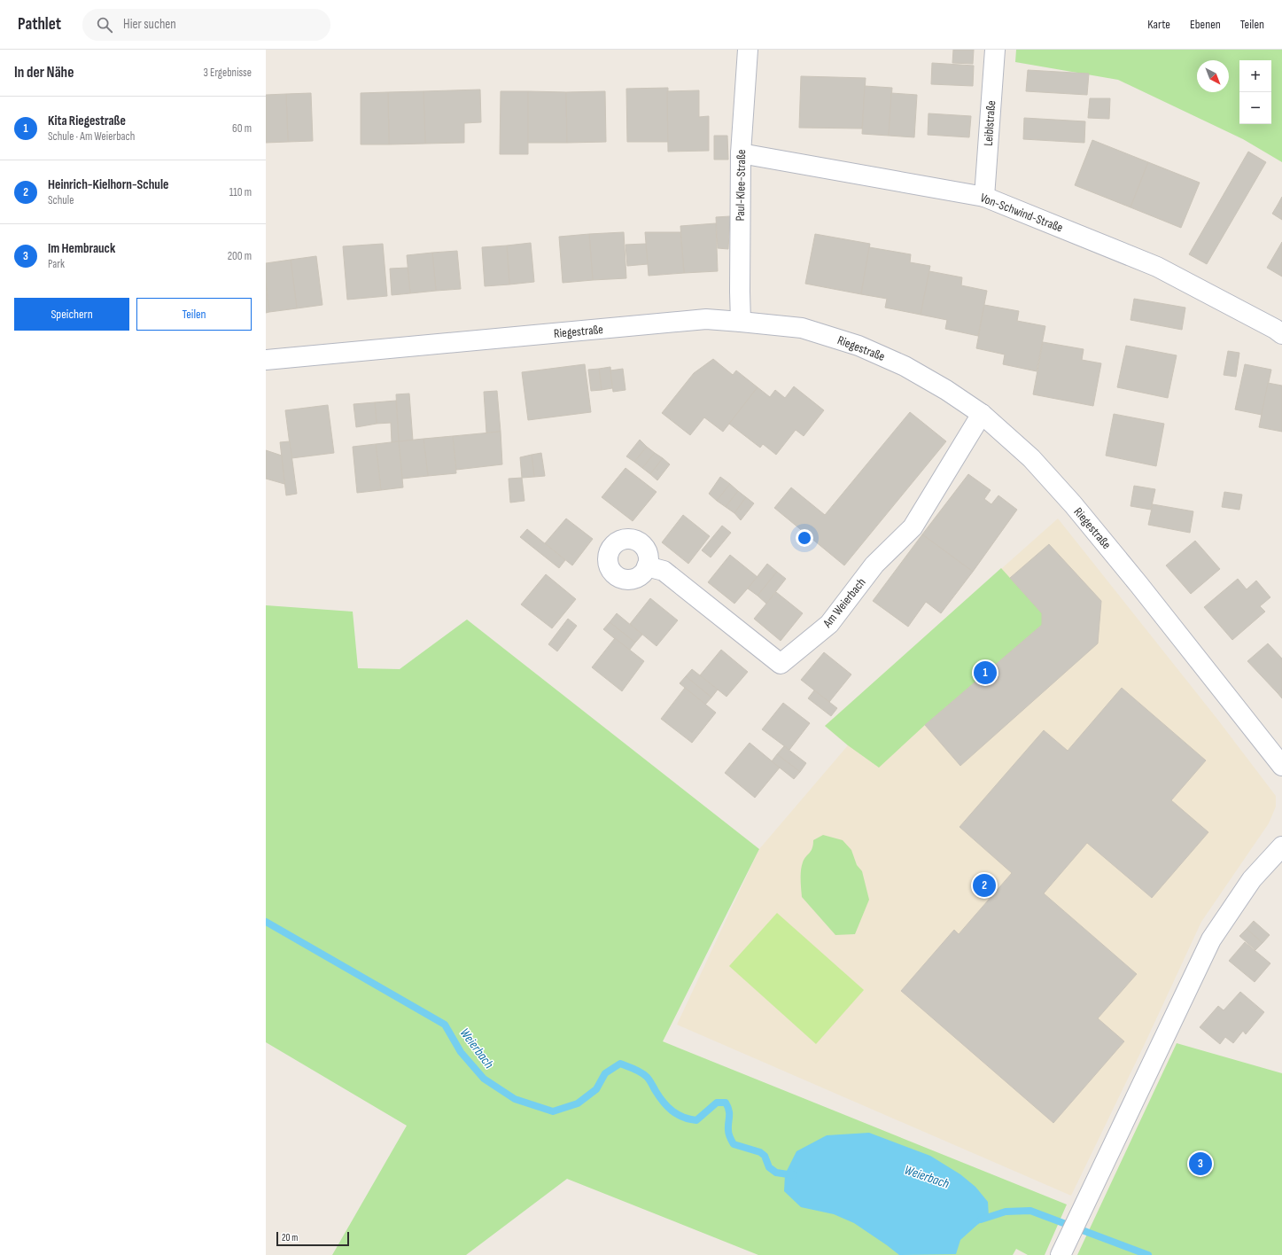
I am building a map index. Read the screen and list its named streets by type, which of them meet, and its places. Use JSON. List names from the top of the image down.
{
  "streets": {
    "street": [
      "Leiblstraße",
      "Paul-Klee-Straße",
      "Von-Schwind-Straße",
      "Riegestraße",
      "Am Weierbach"
    ]
  },
  "crossings": [
    ["Leiblstraße", "Von-Schwind-Straße"],
    ["Paul-Klee-Straße", "Von-Schwind-Straße"],
    ["Paul-Klee-Straße", "Riegestraße"],
    ["Riegestraße", "Am Weierbach"]
  ],
  "water": ["Weierbach"],
  "scale_bar": "20 m",
  "north": "bottom right",
  "page": {
    "header": "Pathlet",
    "search": "Hier suchen",
    "nav": ["Karte", "Ebenen", "Teilen"],
    "heading": ["In der Nähe", "3 Ergebnisse"],
    "map_buttons": ["+", "−"],
    "list": [
      {
        "mark": "1",
        "name": "Kita Riegestraße",
        "note": "Schule · Am Weierbach",
        "value": "60 m"
      },
      {
        "mark": "2",
        "name": "Heinrich-Kielhorn-Schule",
        "note": "Schule",
        "value": "110 m"
      },
      {
        "mark": "3",
        "name": "Im Hembrauck",
        "note": "Park",
        "value": "200 m"
      }
    ],
    "buttons": ["Speichern", "Teilen"],
    "pins": ["1", "2", "3"],
    "scale": "20 m"
  }
}
